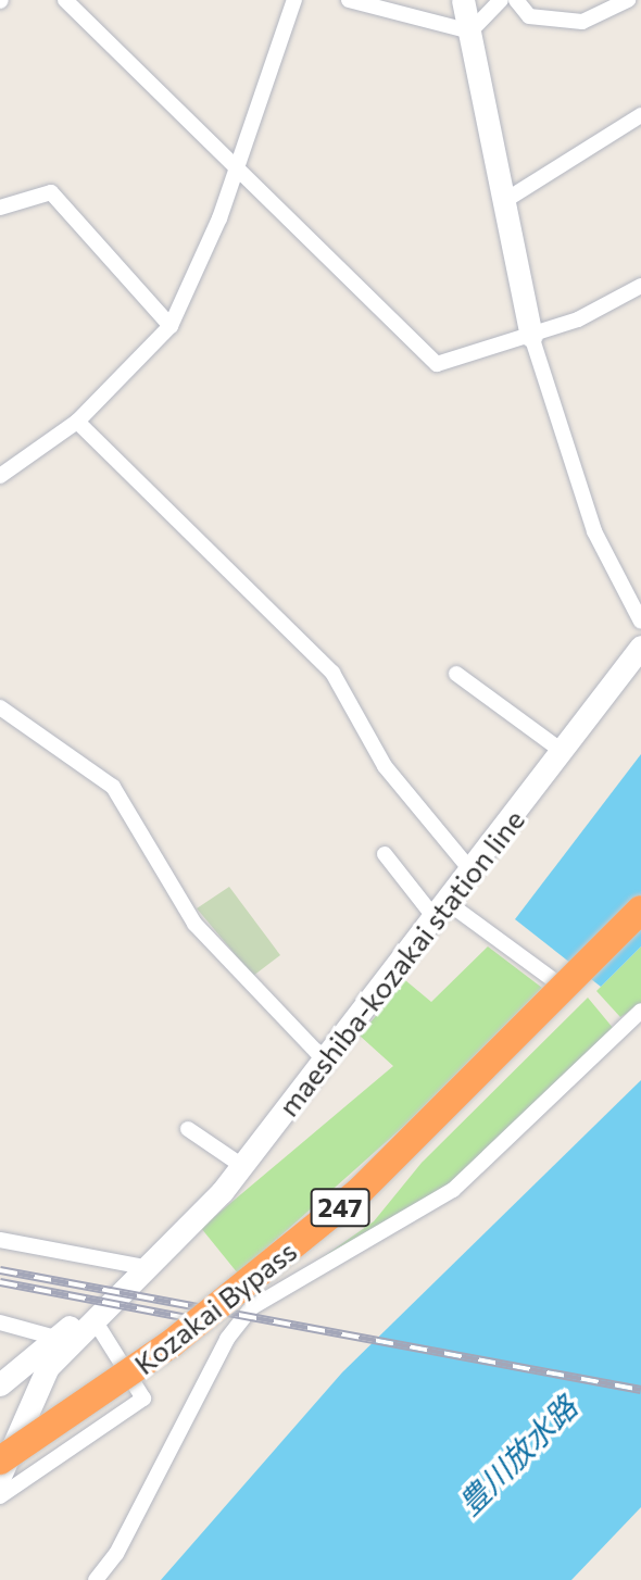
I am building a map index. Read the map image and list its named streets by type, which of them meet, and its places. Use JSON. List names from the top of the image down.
{
  "streets": {
    "highway": ["247", "Kozakai Bypass"],
    "main road": ["maeshiba-kozakai station line"]
  },
  "water": ["豊川放水路"]
}
